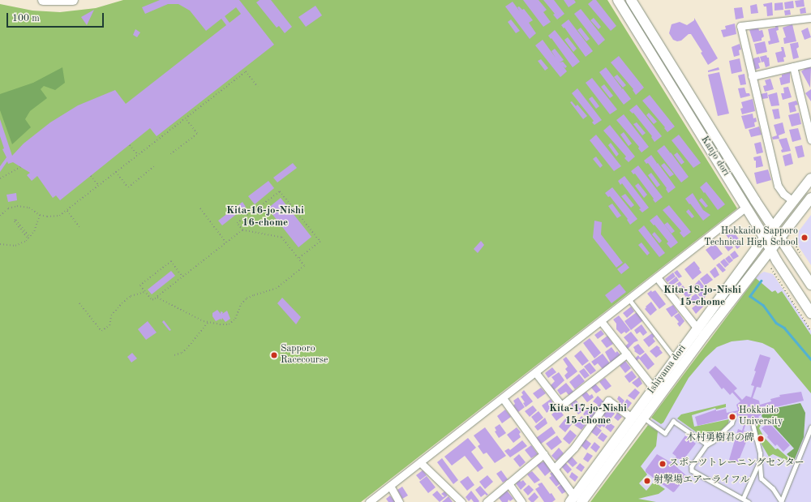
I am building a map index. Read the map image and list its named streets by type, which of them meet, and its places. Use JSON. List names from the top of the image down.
{
  "streets": {
    "main road": ["Kanjo dori", "Ishiyama dori"]
  },
  "crossings": [
    ["Kanjo dori", "Ishiyama dori"]
  ],
  "districts": ["Kita-16-jo-Nishi 16-chome", "Kita-18-jo-Nishi 15-chome", "Kita-17-jo-Nishi 15-chome"],
  "places": [
    "Hokkaido Sapporo Technical High School",
    "Sapporo Racecourse",
    "Hokkaido University",
    "木村勇樹君の碑",
    "スポーツトレーニングセンター",
    "射撃場エアーライフル"
  ],
  "scale_bar": "100 m"
}
